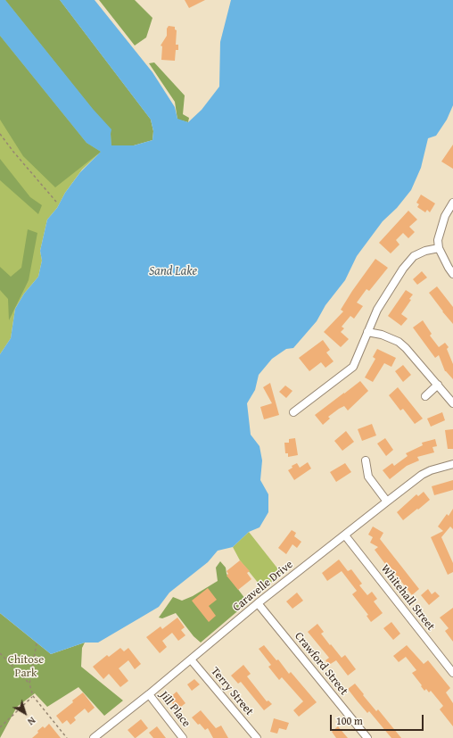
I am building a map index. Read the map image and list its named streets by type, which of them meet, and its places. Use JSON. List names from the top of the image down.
{
  "streets": {
    "street": [
      "Caravelle Drive",
      "Whitehall Street",
      "Crawford Street",
      "Terry Street",
      "Jill Place"
    ]
  },
  "crossings": [
    ["Caravelle Drive", "Whitehall Street"],
    ["Caravelle Drive", "Crawford Street"],
    ["Caravelle Drive", "Terry Street"],
    ["Caravelle Drive", "Jill Place"]
  ],
  "water": ["Sand Lake"],
  "parks": ["Chitose Park"],
  "scale_bar": "100 m",
  "north": "bottom right"
}
